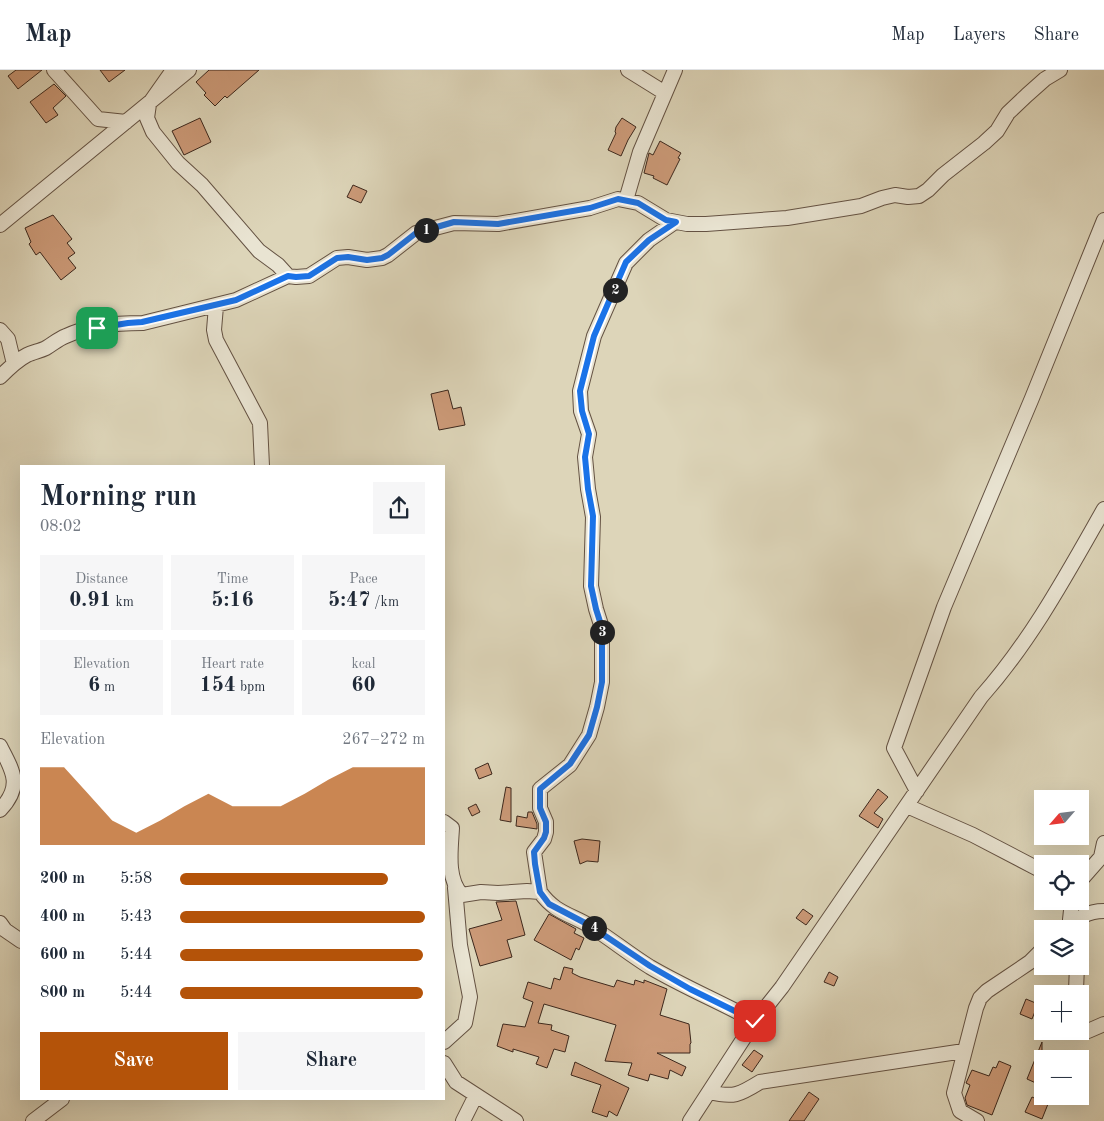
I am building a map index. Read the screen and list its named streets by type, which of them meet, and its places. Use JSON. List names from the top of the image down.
{
  "north": "bottom left",
  "page": {
    "header": "Map",
    "nav": ["Map", "Layers", "Share"],
    "pins": [
      "1",
      "2",
      "3",
      "4"
    ],
    "heading": ["Morning run", "08:02"],
    "stats": [
      ["Distance", "0.91 km"],
      ["Time", "5:16"],
      ["Pace", "5:47 /km"],
      ["Elevation", "6 m"],
      ["Heart rate", "154 bpm"],
      ["kcal", "60"]
    ],
    "chart": ["Elevation", "267–272 m"],
    "map_buttons": ["+", "−"],
    "list": [
      {
        "name": "200 m",
        "note": "5:58"
      },
      {
        "name": "400 m",
        "note": "5:43"
      },
      {
        "name": "600 m",
        "note": "5:44"
      },
      {
        "name": "800 m",
        "note": "5:44"
      }
    ],
    "buttons": ["Save", "Share"]
  }
}
